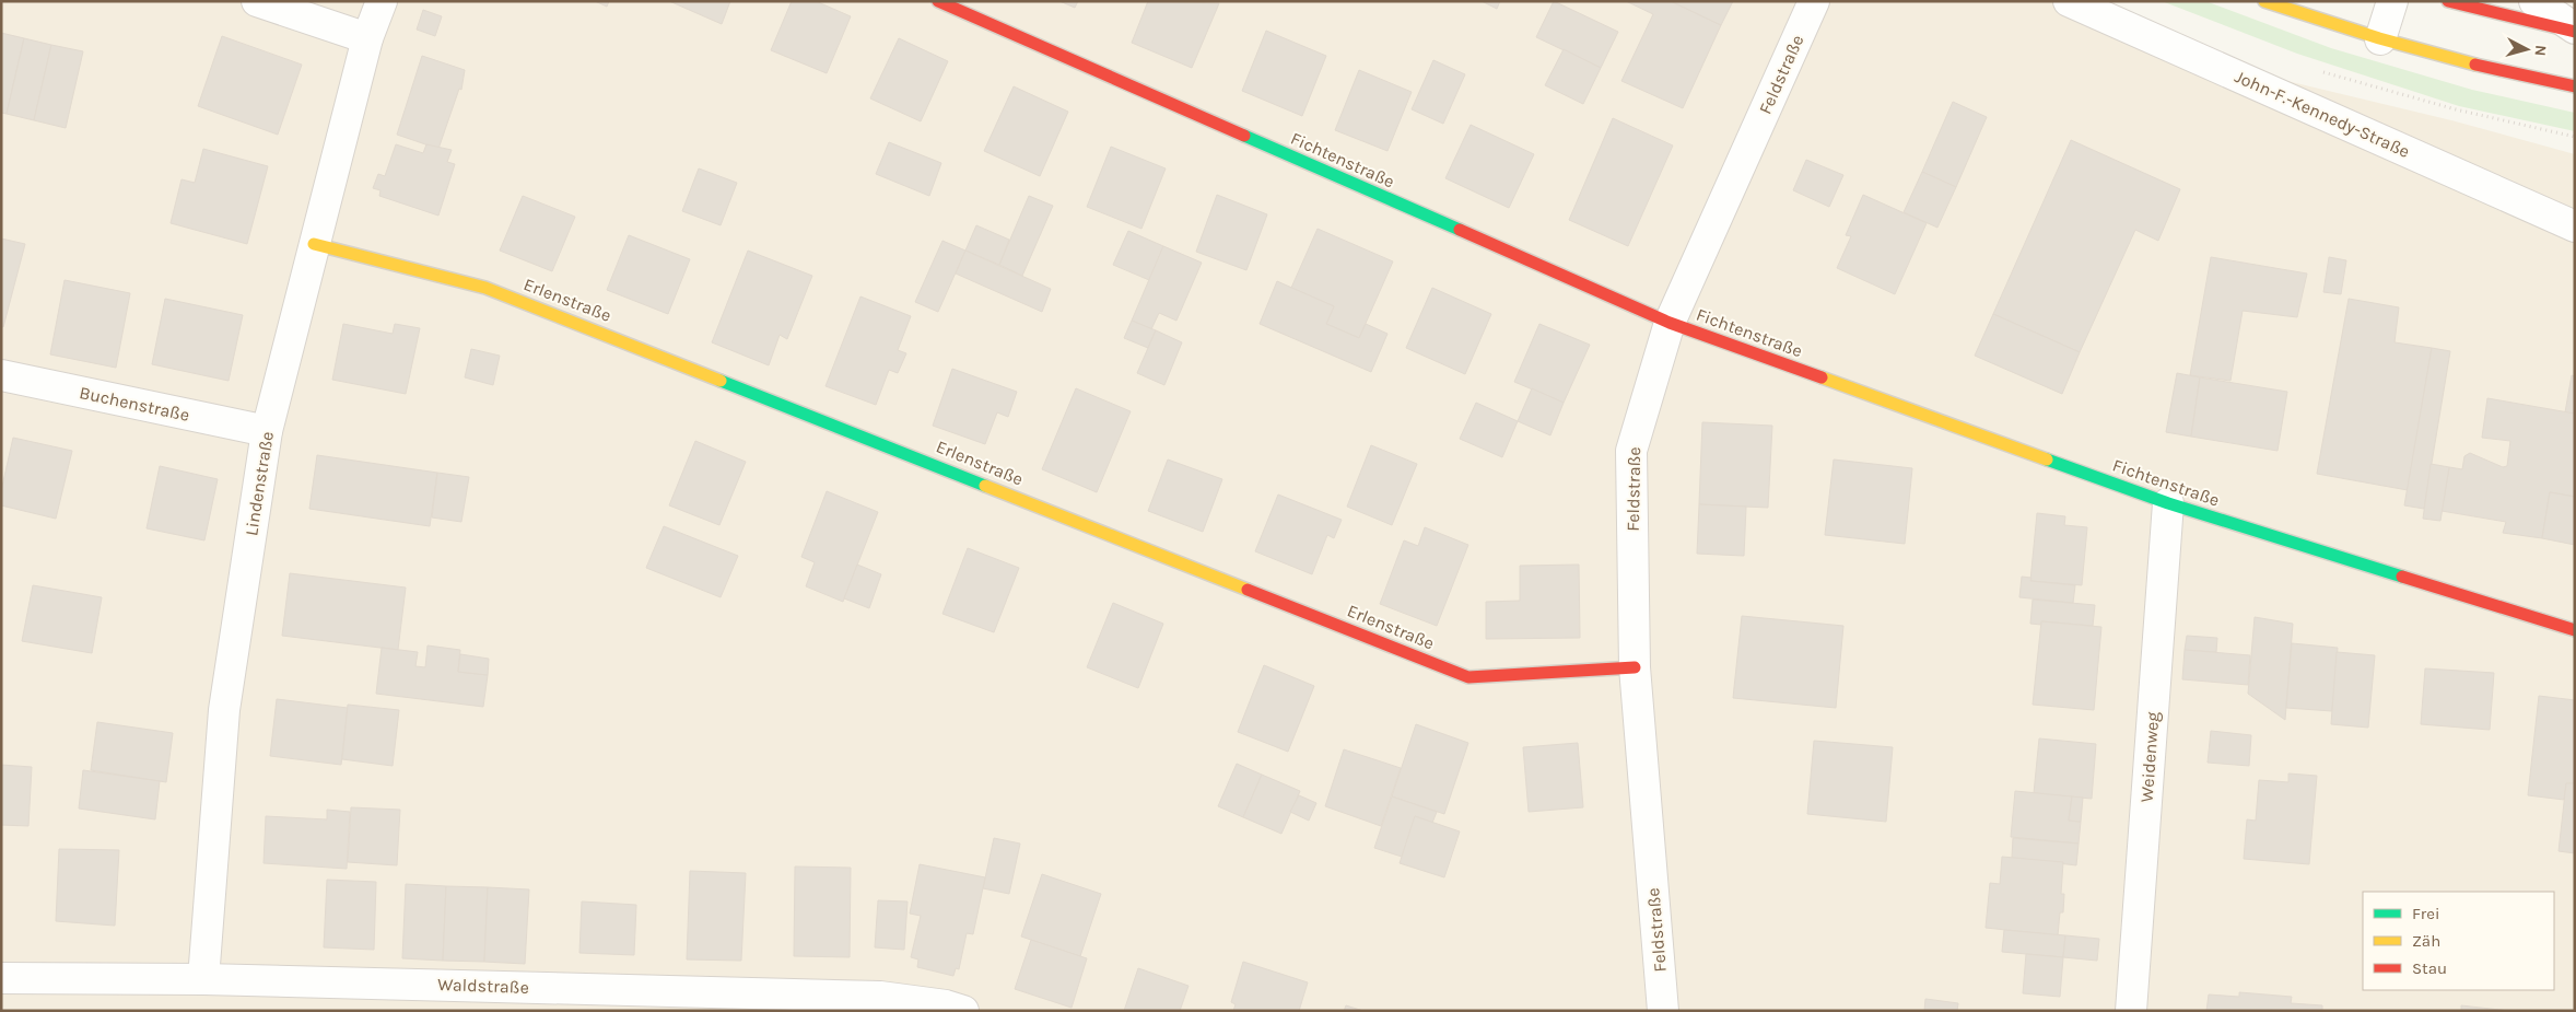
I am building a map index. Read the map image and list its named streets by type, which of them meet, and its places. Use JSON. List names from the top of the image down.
{
  "streets": {
    "street": [
      "Feldstraße",
      "John-F.-Kennedy-Straße",
      "Fichtenstraße",
      "Erlenstraße",
      "Buchenstraße",
      "Lindenstraße",
      "Weidenweg",
      "Waldstraße"
    ]
  },
  "crossings": [
    ["Feldstraße", "Fichtenstraße"],
    ["Feldstraße", "Erlenstraße"],
    ["Fichtenstraße", "Weidenweg"],
    ["Erlenstraße", "Lindenstraße"],
    ["Buchenstraße", "Lindenstraße"],
    ["Lindenstraße", "Waldstraße"]
  ],
  "legend": ["Frei", "Zäh", "Stau"],
  "north": "right"
}
